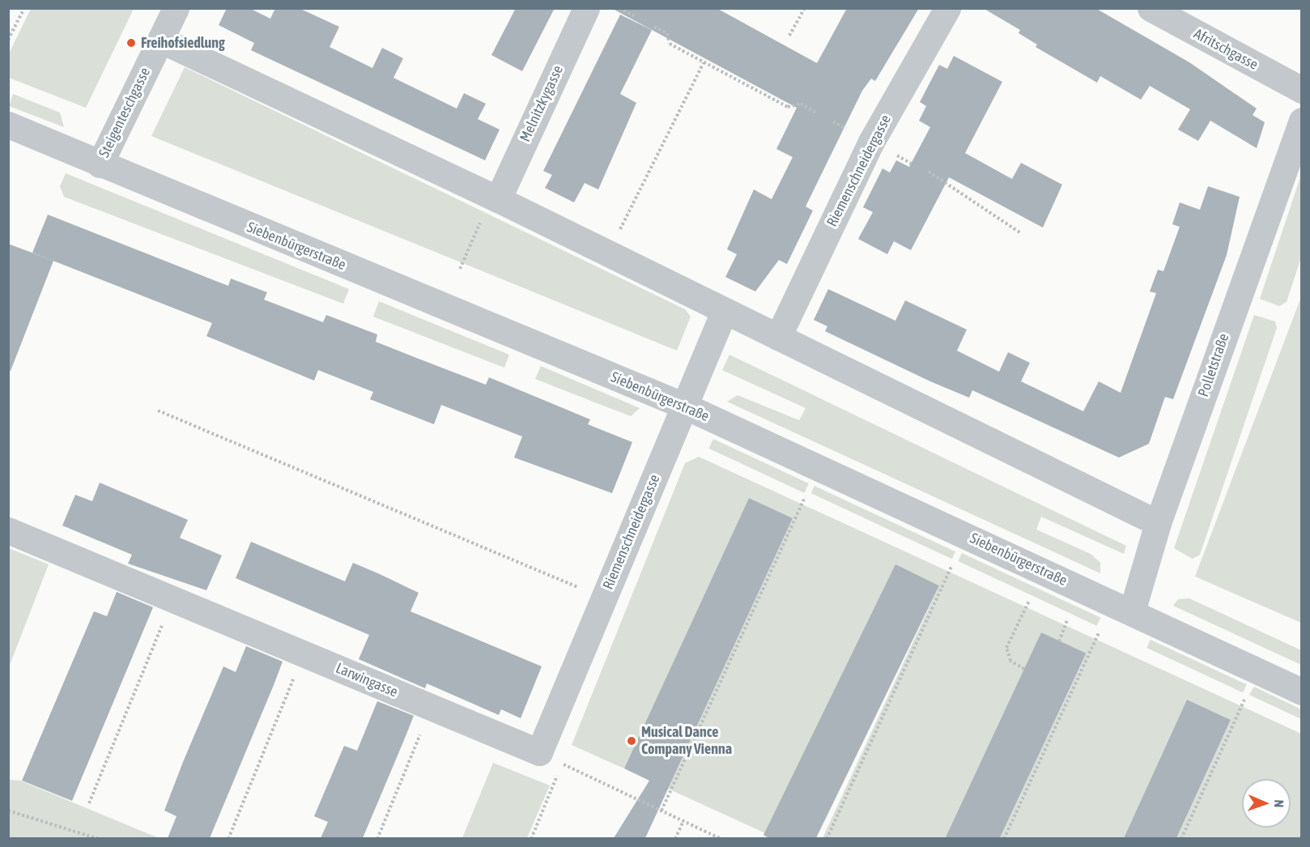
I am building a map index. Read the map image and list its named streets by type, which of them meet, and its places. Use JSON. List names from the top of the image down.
{
  "streets": {
    "street": [
      "Afritschgasse",
      "Melnitzkygasse",
      "Steigenteschgasse",
      "Riemenschneidergasse",
      "Siebenbürgerstraße",
      "Polletstraße",
      "Larwingasse"
    ]
  },
  "crossings": [
    ["Steigenteschgasse", "Siebenbürgerstraße"],
    ["Riemenschneidergasse", "Siebenbürgerstraße"],
    ["Riemenschneidergasse", "Larwingasse"],
    ["Siebenbürgerstraße", "Polletstraße"]
  ],
  "places": ["Freihofsiedlung", "Musical Dance Company Vienna"],
  "north": "right"
}
